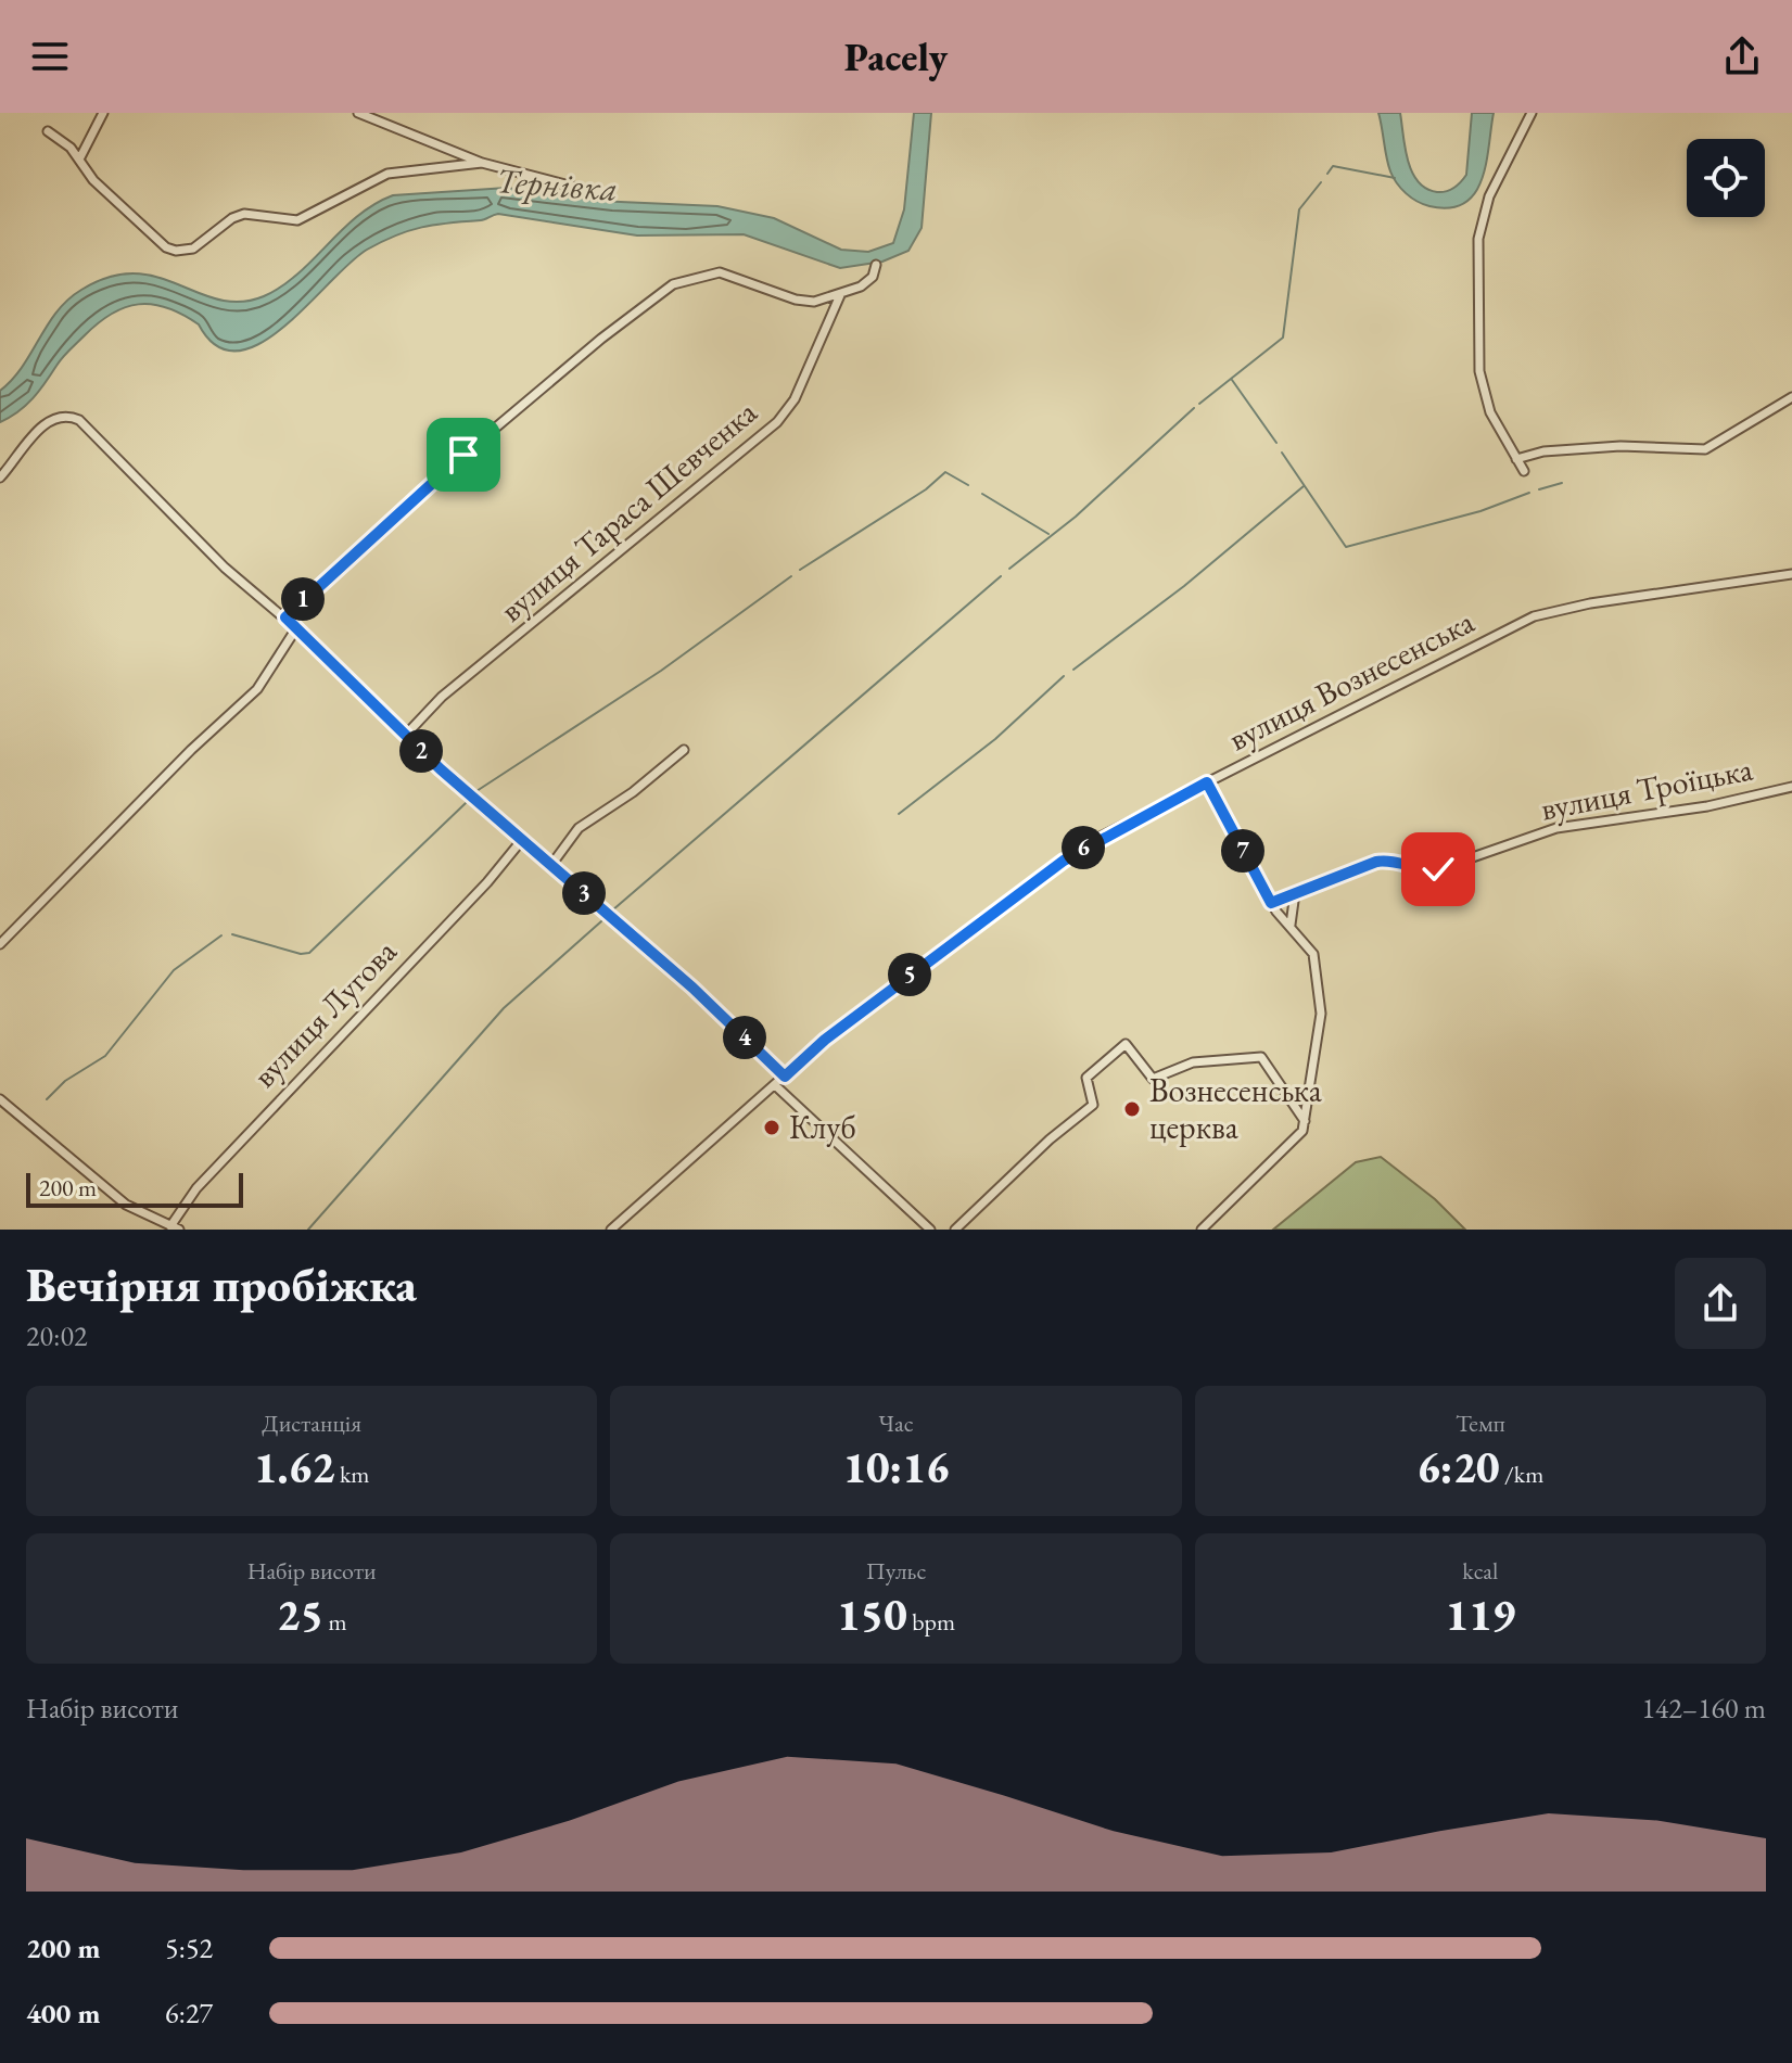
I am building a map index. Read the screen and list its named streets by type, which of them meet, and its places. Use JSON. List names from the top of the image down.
{
  "streets": {
    "street": [
      "вулиця Тараса Шевченка",
      "вулиця Вознесенська",
      "вулиця Троїцька",
      "вулиця Лугова"
    ]
  },
  "water": ["Тернівка"],
  "places": ["Вознесенська церква", "Клуб"],
  "scale_bar": "200 m",
  "page": {
    "header": "Pacely",
    "pins": [
      "1",
      "2",
      "6",
      "7",
      "3",
      "5",
      "4"
    ],
    "scale": "200 m",
    "heading": ["Вечірня пробіжка", "20:02"],
    "stats": [
      ["Дистанція", "1.62 km"],
      ["Час", "10:16"],
      ["Темп", "6:20 /km"],
      ["Набір висоти", "25 m"],
      ["Пульс", "150 bpm"],
      ["kcal", "119"]
    ],
    "chart": ["Набір висоти", "142–160 m"],
    "list": [
      {
        "name": "200 m",
        "note": "5:52"
      },
      {
        "name": "400 m",
        "note": "6:27"
      }
    ]
  }
}
